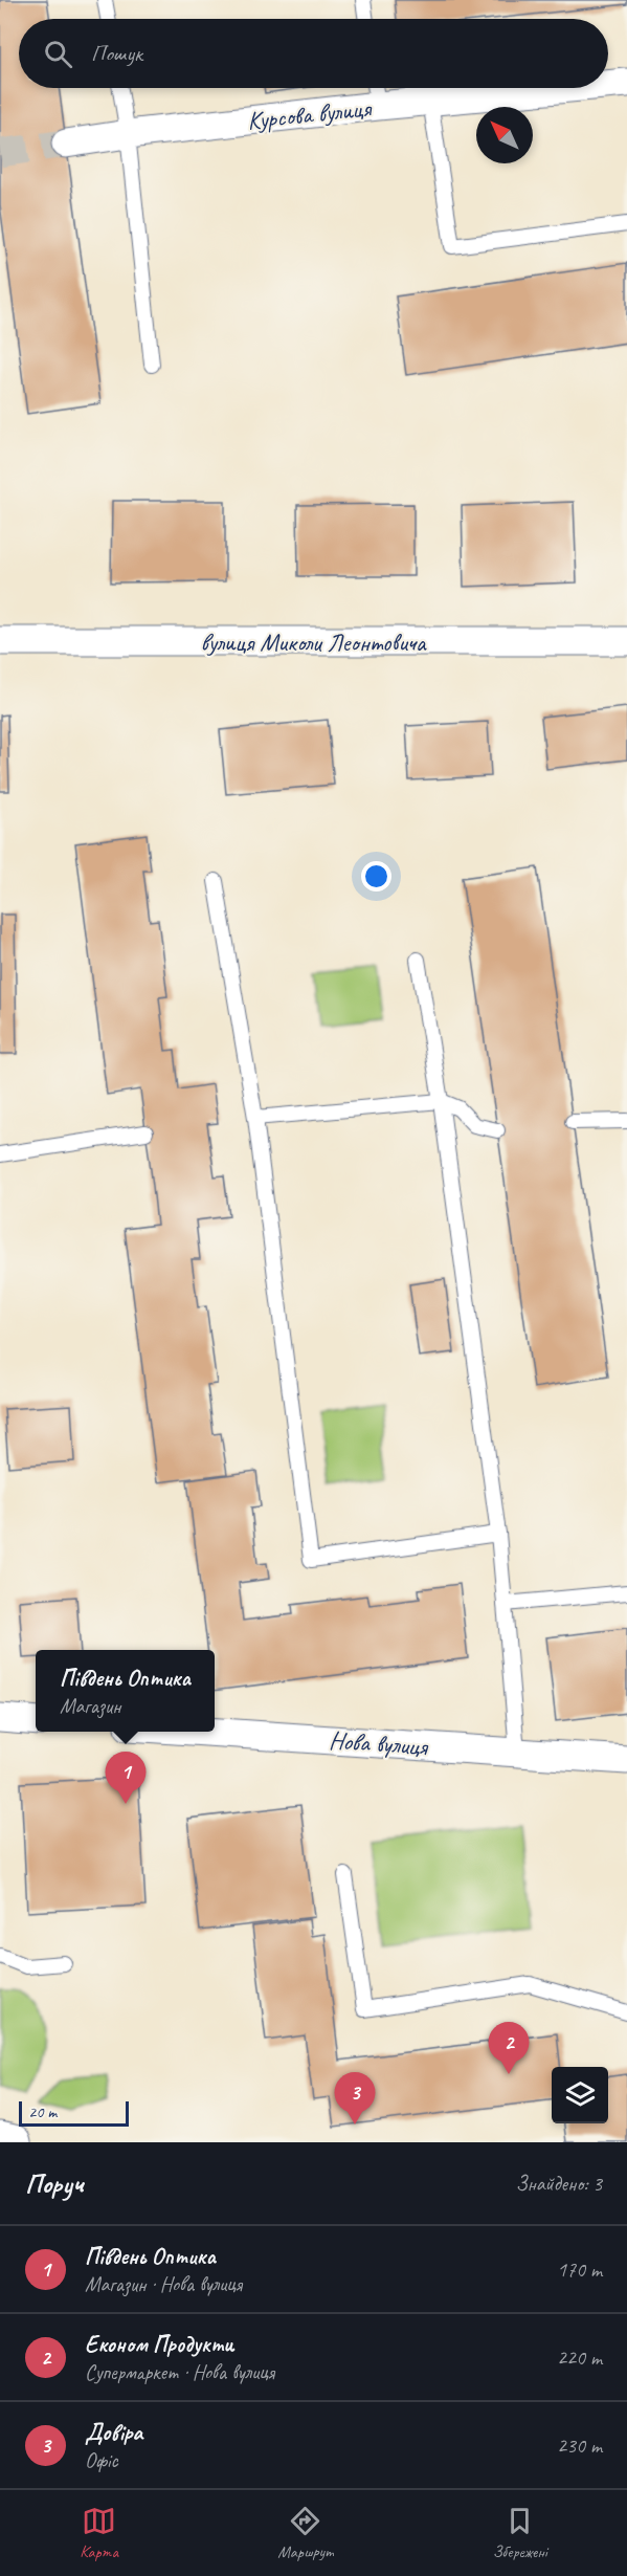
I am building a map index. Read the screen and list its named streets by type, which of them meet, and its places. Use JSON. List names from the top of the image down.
{
  "streets": {
    "street": ["Курсова вулиця", "вулиця Миколи Леонтовича", "Нова вулиця"]
  },
  "scale_bar": "20 m",
  "north": "top left",
  "page": {
    "search": "Пошук",
    "popup": ["Південь Оптика", "Магазин"],
    "pins": ["1", "2", "3"],
    "scale": "20 m",
    "heading": ["Поруч", "Знайдено: 3"],
    "list": [
      {
        "mark": "1",
        "name": "Південь Оптика",
        "note": "Магазин · Нова вулиця",
        "value": "170 m"
      },
      {
        "mark": "2",
        "name": "Економ Продукти",
        "note": "Супермаркет · Нова вулиця",
        "value": "220 m"
      },
      {
        "mark": "3",
        "name": "Довіра",
        "note": "Офіс",
        "value": "230 m"
      }
    ],
    "nav": ["Карта", "Маршрут", "Збережені"]
  }
}
